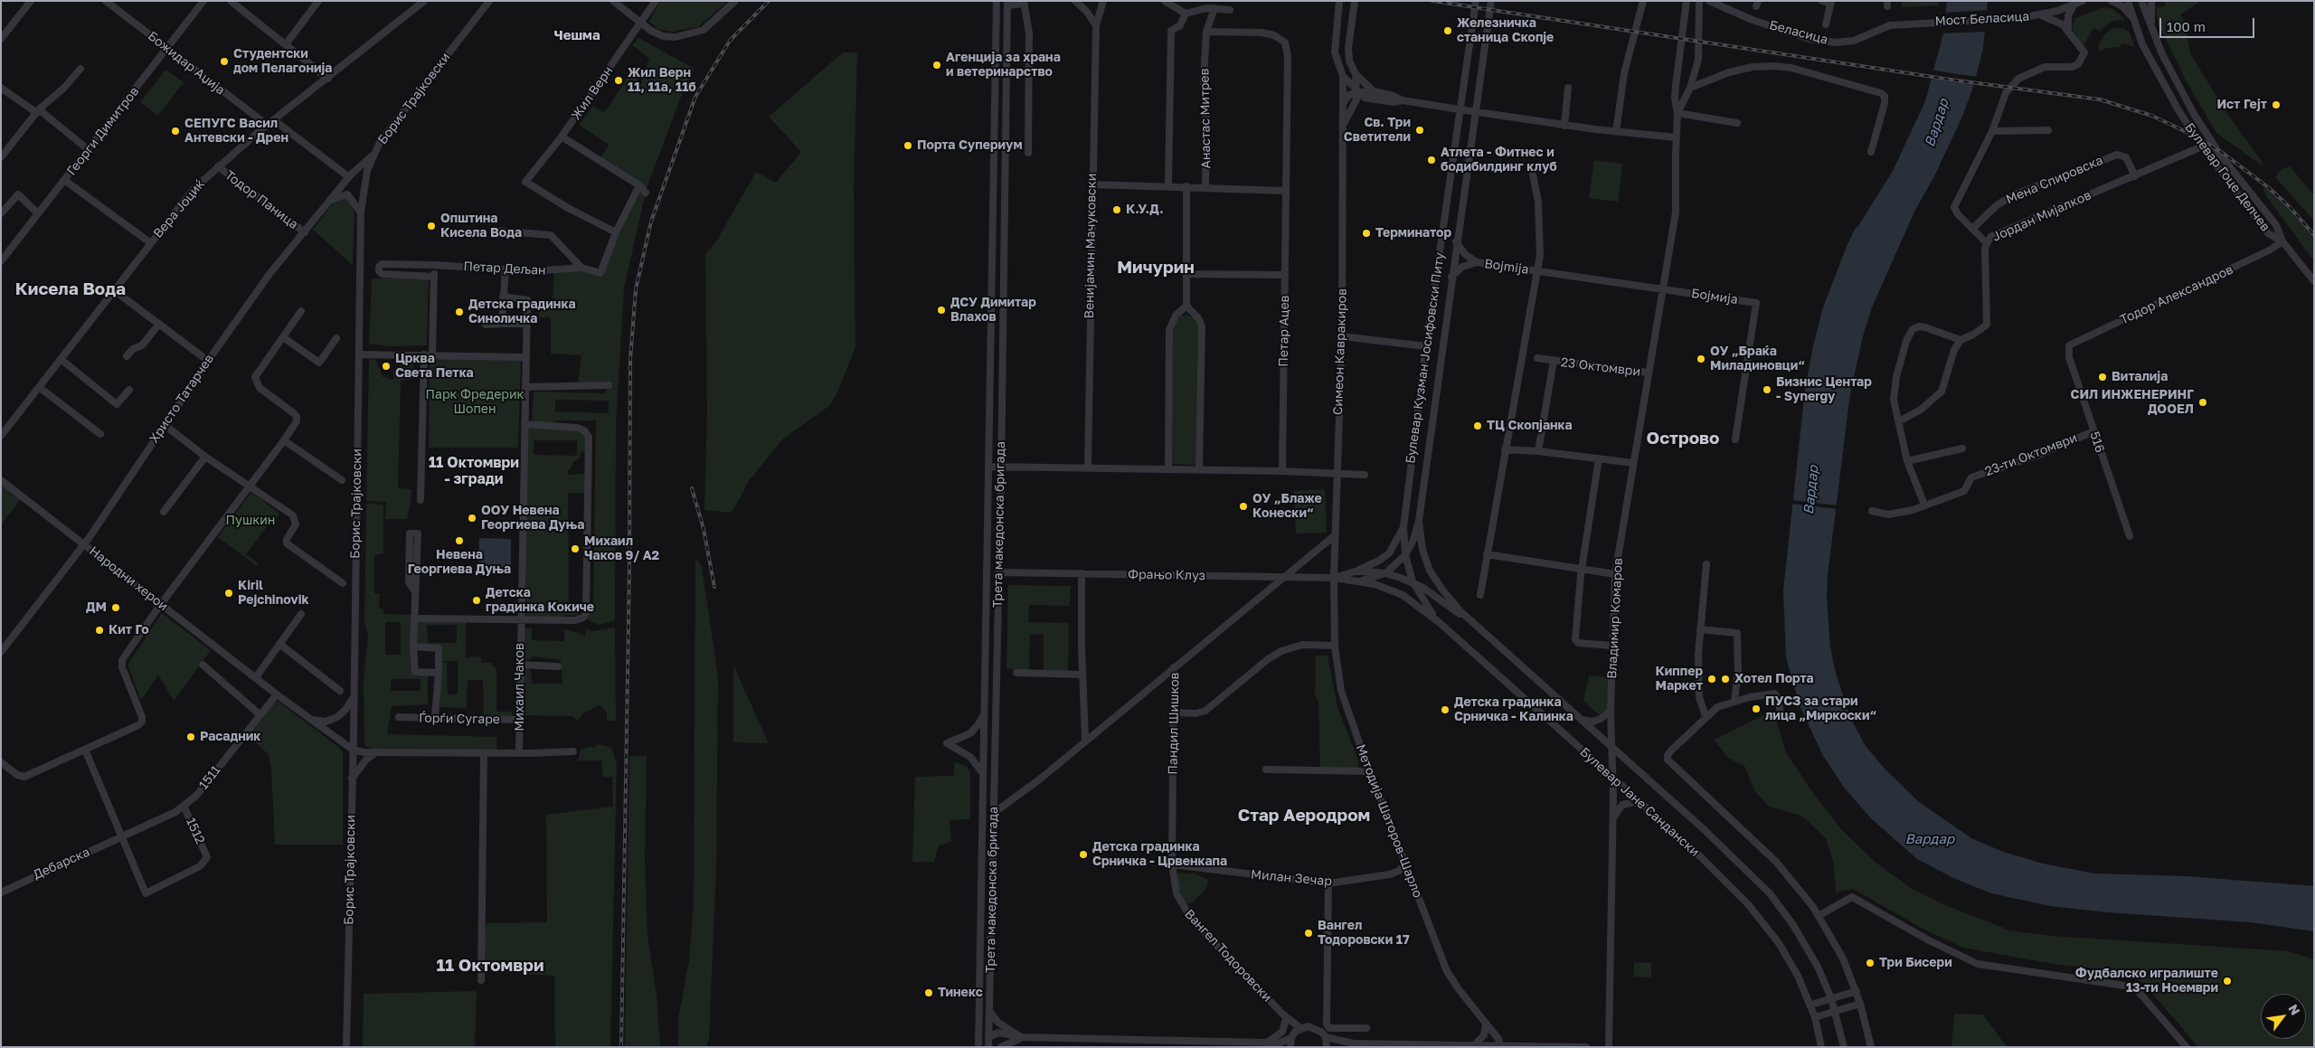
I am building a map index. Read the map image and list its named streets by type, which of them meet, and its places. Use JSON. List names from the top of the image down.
{
  "streets": {
    "street": [
      "Мост Беласица",
      "Беласица",
      "Божидар Аџија",
      "Жил Верн",
      "Борис Трајковски",
      "Анастас Митрев",
      "Георги Димитров",
      "Булевар Гоце Делчев",
      "Мена Спировска",
      "Тодор Паница",
      "Вера Јоциќ",
      "Јордан Мијалков",
      "Венијамин Мачуковски",
      "Bojmija",
      "Петар Дељан",
      "Тодор Александров",
      "Бојмија",
      "Петар Ацев",
      "Симеон Кавракиров",
      "Булевар Кузман Јосифовски Питу",
      "23 Октомври",
      "Христо Татарчев",
      "516",
      "23-ти Октомври",
      "Трета македонска бригада",
      "Фрањо Клуз",
      "Народни херои",
      "Владимир Комаров",
      "Михаил Чаков",
      "Ѓорѓи Сугаре",
      "Пандил Шишков",
      "1511",
      "Булевар Јане Сандански",
      "Методија Шаторов-Шарло",
      "1512",
      "Дебарска",
      "Милан Зечар",
      "Вангел Тодоровски"
    ]
  },
  "crossings": [
    ["Мост Беласица", "Беласица"],
    ["Божидар Аџија", "Георги Димитров"],
    ["Божидар Аџија", "Вера Јоциќ"],
    ["Жил Верн", "Петар Дељан"],
    ["Борис Трајковски", "Христо Татарчев"],
    ["Борис Трајковски", "Народни херои"],
    ["Анастас Митрев", "Венијамин Мачуковски"],
    ["Анастас Митрев", "Петар Ацев"],
    ["Булевар Гоце Делчев", "Јордан Мијалков"],
    ["Булевар Гоце Делчев", "Тодор Александров"],
    ["Мена Спировска", "Јордан Мијалков"],
    ["Тодор Паница", "Вера Јоциќ"],
    ["Тодор Паница", "Христо Татарчев"],
    ["Bojmija", "Бојмија"],
    ["Тодор Александров", "516"],
    ["Бојмија", "Владимир Комаров"],
    ["Симеон Кавракиров", "Фрањо Клуз"],
    ["Симеон Кавракиров", "Пандил Шишков"],
    ["Симеон Кавракиров", "Методија Шаторов-Шарло"],
    ["Булевар Кузман Јосифовски Питу", "Фрањо Клуз"],
    ["Булевар Кузман Јосифовски Питу", "Булевар Јане Сандански"],
    ["23 Октомври", "Владимир Комаров"],
    ["Христо Татарчев", "Народни херои"],
    ["516", "23-ти Октомври"],
    ["Трета македонска бригада", "Фрањо Клуз"],
    ["Фрањо Клуз", "Пандил Шишков"],
    ["Фрањо Клуз", "Булевар Јане Сандански"],
    ["Фрањо Клуз", "Методија Шаторов-Шарло"],
    ["Народни херои", "1511"],
    ["Владимир Комаров", "Булевар Јане Сандански"],
    ["Михаил Чаков", "Ѓорѓи Сугаре"],
    ["Пандил Шишков", "Милан Зечар"],
    ["Пандил Шишков", "Вангел Тодоровски"],
    ["1511", "1512"],
    ["1511", "Дебарска"],
    ["Методија Шаторов-Шарло", "Милан Зечар"],
    ["1512", "Дебарска"]
  ],
  "districts": [
    "Чешма",
    "Мичурин",
    "Кисела Вода",
    "Острово",
    "11 Октомври - згради",
    "Стар Аеродром",
    "11 Октомври"
  ],
  "water": ["Вардар"],
  "parks": ["Парк Фредерик Шопен", "Пушкин"],
  "places": [
    "Железничка станица Скопје",
    "Студентски дом Пелагонија",
    "Агенција за храна и ветеринарство",
    "Жил Верн 11, 11а, 11б",
    "Ист Гејт",
    "Св. Три Светители",
    "СЕПУГС Васил Антевски - Дрен",
    "Порта Супериум",
    "Атлета - Фитнес и бодибилдинг клуб",
    "К.У.Д.",
    "Општина Кисела Вода",
    "Терминатор",
    "ДСУ Димитар Влахов",
    "Детска градинка Синоличка",
    "ОУ „Браќа Миладиновци“",
    "Црква Света Петка",
    "Виталија",
    "Бизнис Центар - Synergy",
    "СИЛ ИНЖЕНЕРИНГ ДООЕЛ",
    "ТЦ Скопјанка",
    "ОУ „Блаже Конески“",
    "ООУ Невена Георгиева Дуња",
    "Невена Георгиева Дуња",
    "Михаил Чаков 9/ А2",
    "Kiril Pejchinovik",
    "Детска градинка Кокиче",
    "ДМ",
    "Кит Го",
    "Киппер Маркет",
    "Хотел Порта",
    "ПУСЗ за стари лица „Миркоски“",
    "Детска градинка Срничка - Калинка",
    "Расадник",
    "Детска градинка Срничка - Црвенкапа",
    "Вангел Тодоровски 17",
    "Три Бисери",
    "Фудбалско игралиште 13-ти Ноември",
    "Тинекс"
  ],
  "scale_bar": "100 m",
  "north": "top right"
}
